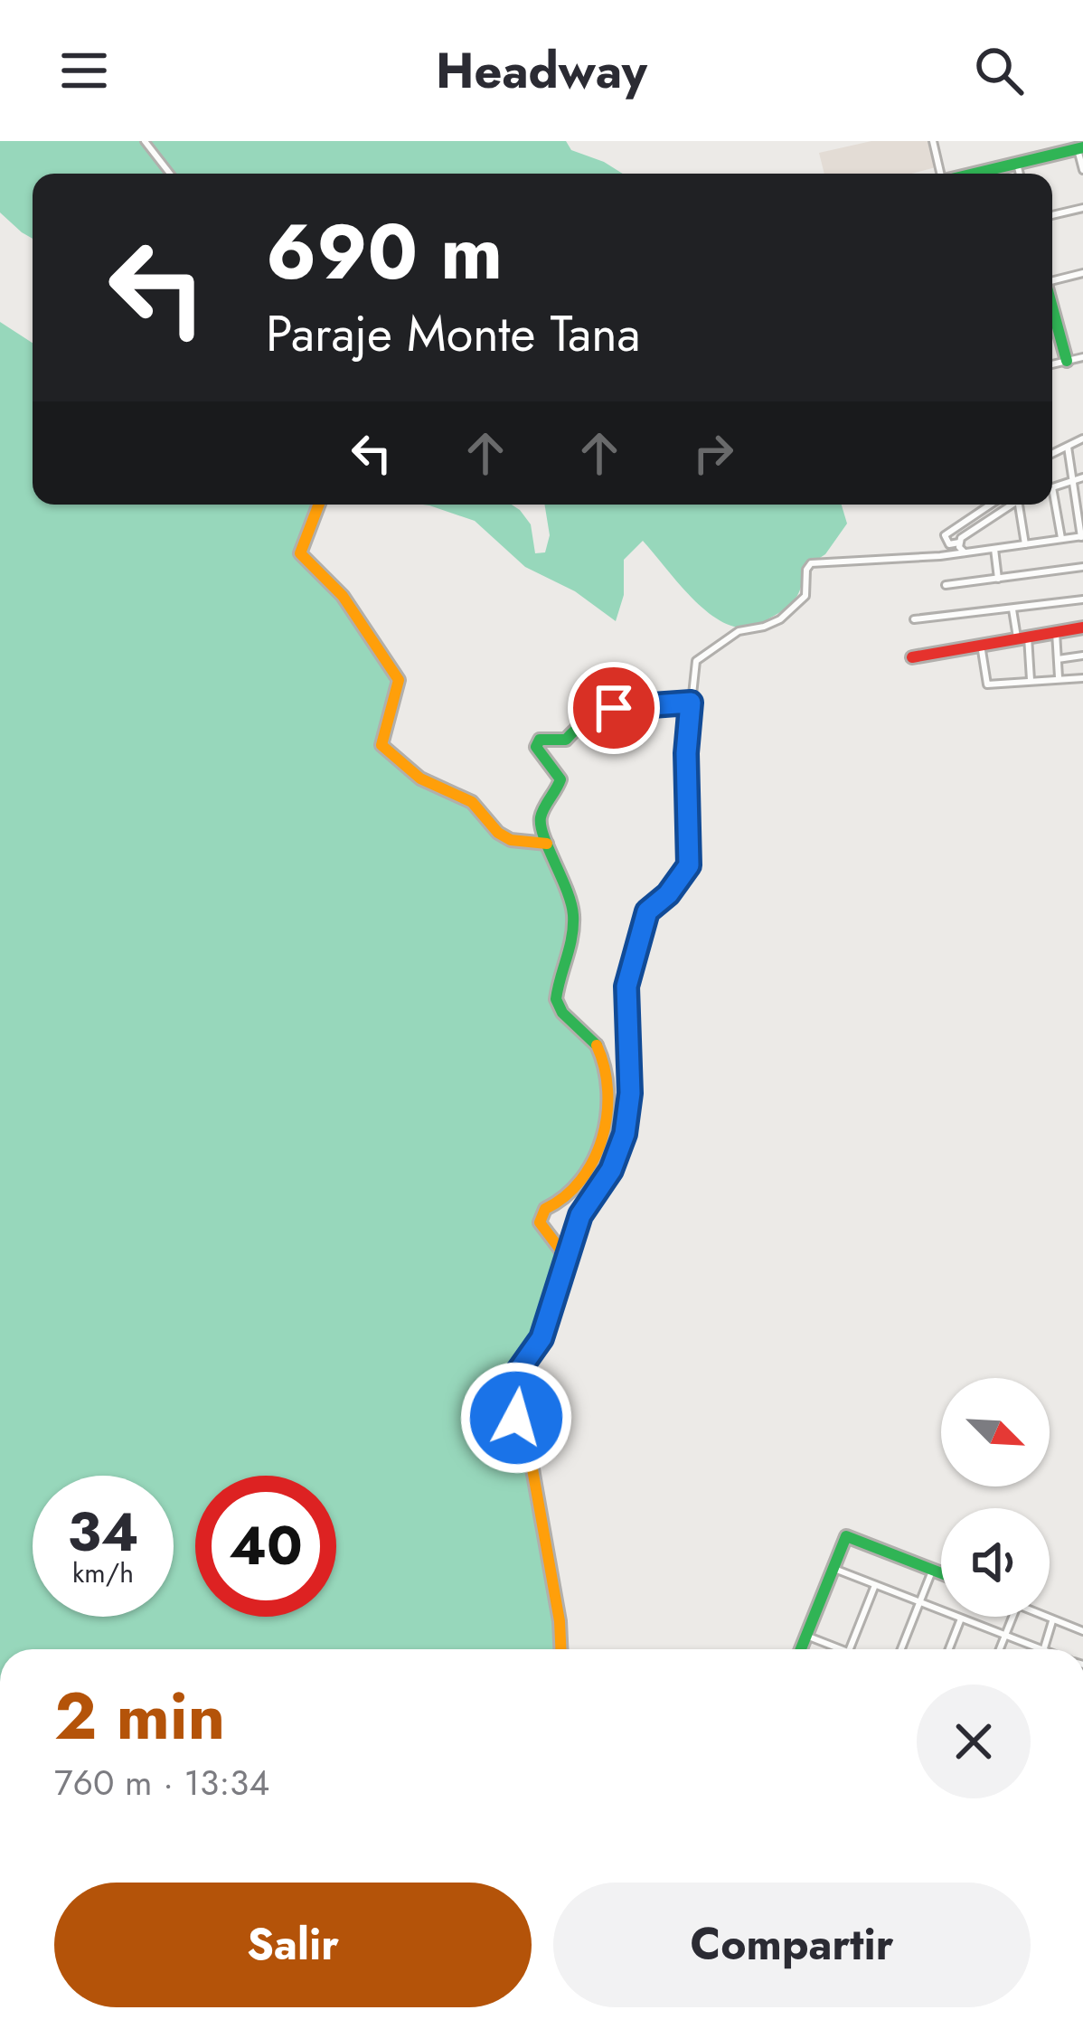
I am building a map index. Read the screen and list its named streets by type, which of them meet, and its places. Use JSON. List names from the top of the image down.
{
  "north": "bottom right",
  "page": {
    "header": "Headway",
    "turn": ["690 m", "Paraje Monte Tana"],
    "speed": "34 km/h",
    "limit": "40",
    "heading": ["2 min", "760 m · 13:34"],
    "buttons": ["Salir", "Compartir"]
  }
}
